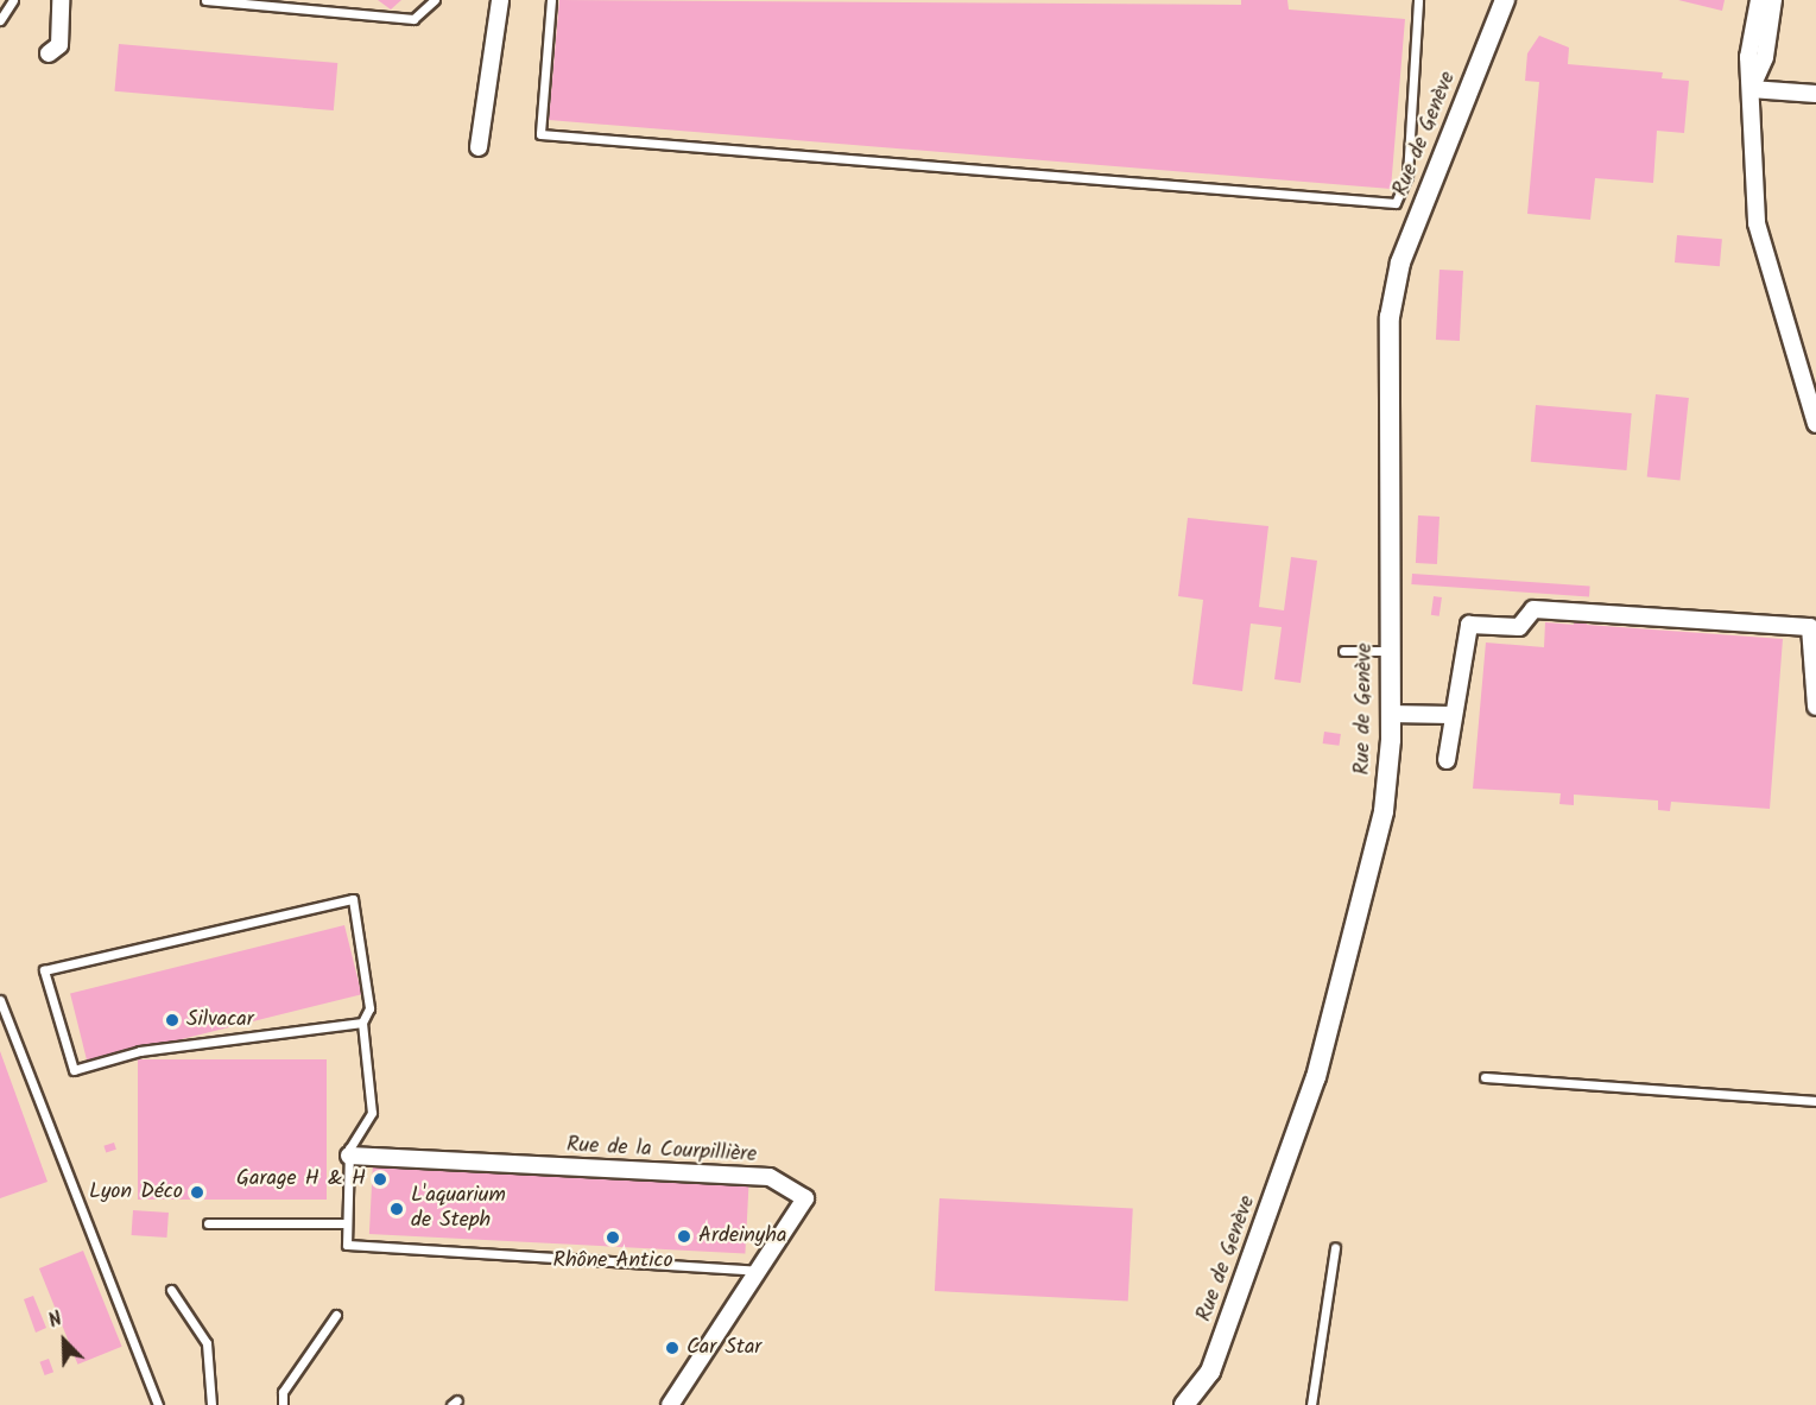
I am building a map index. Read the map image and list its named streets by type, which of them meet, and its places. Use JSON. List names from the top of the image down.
{
  "streets": {
    "street": ["Rue de Genève", "Rue de la Courpillière"]
  },
  "places": [
    "Silvacar",
    "Garage H & H",
    "Lyon Déco",
    "L'aquarium de Steph",
    "Ardeinyha",
    "Rhône Antico",
    "Car Star"
  ],
  "north": "top left"
}
